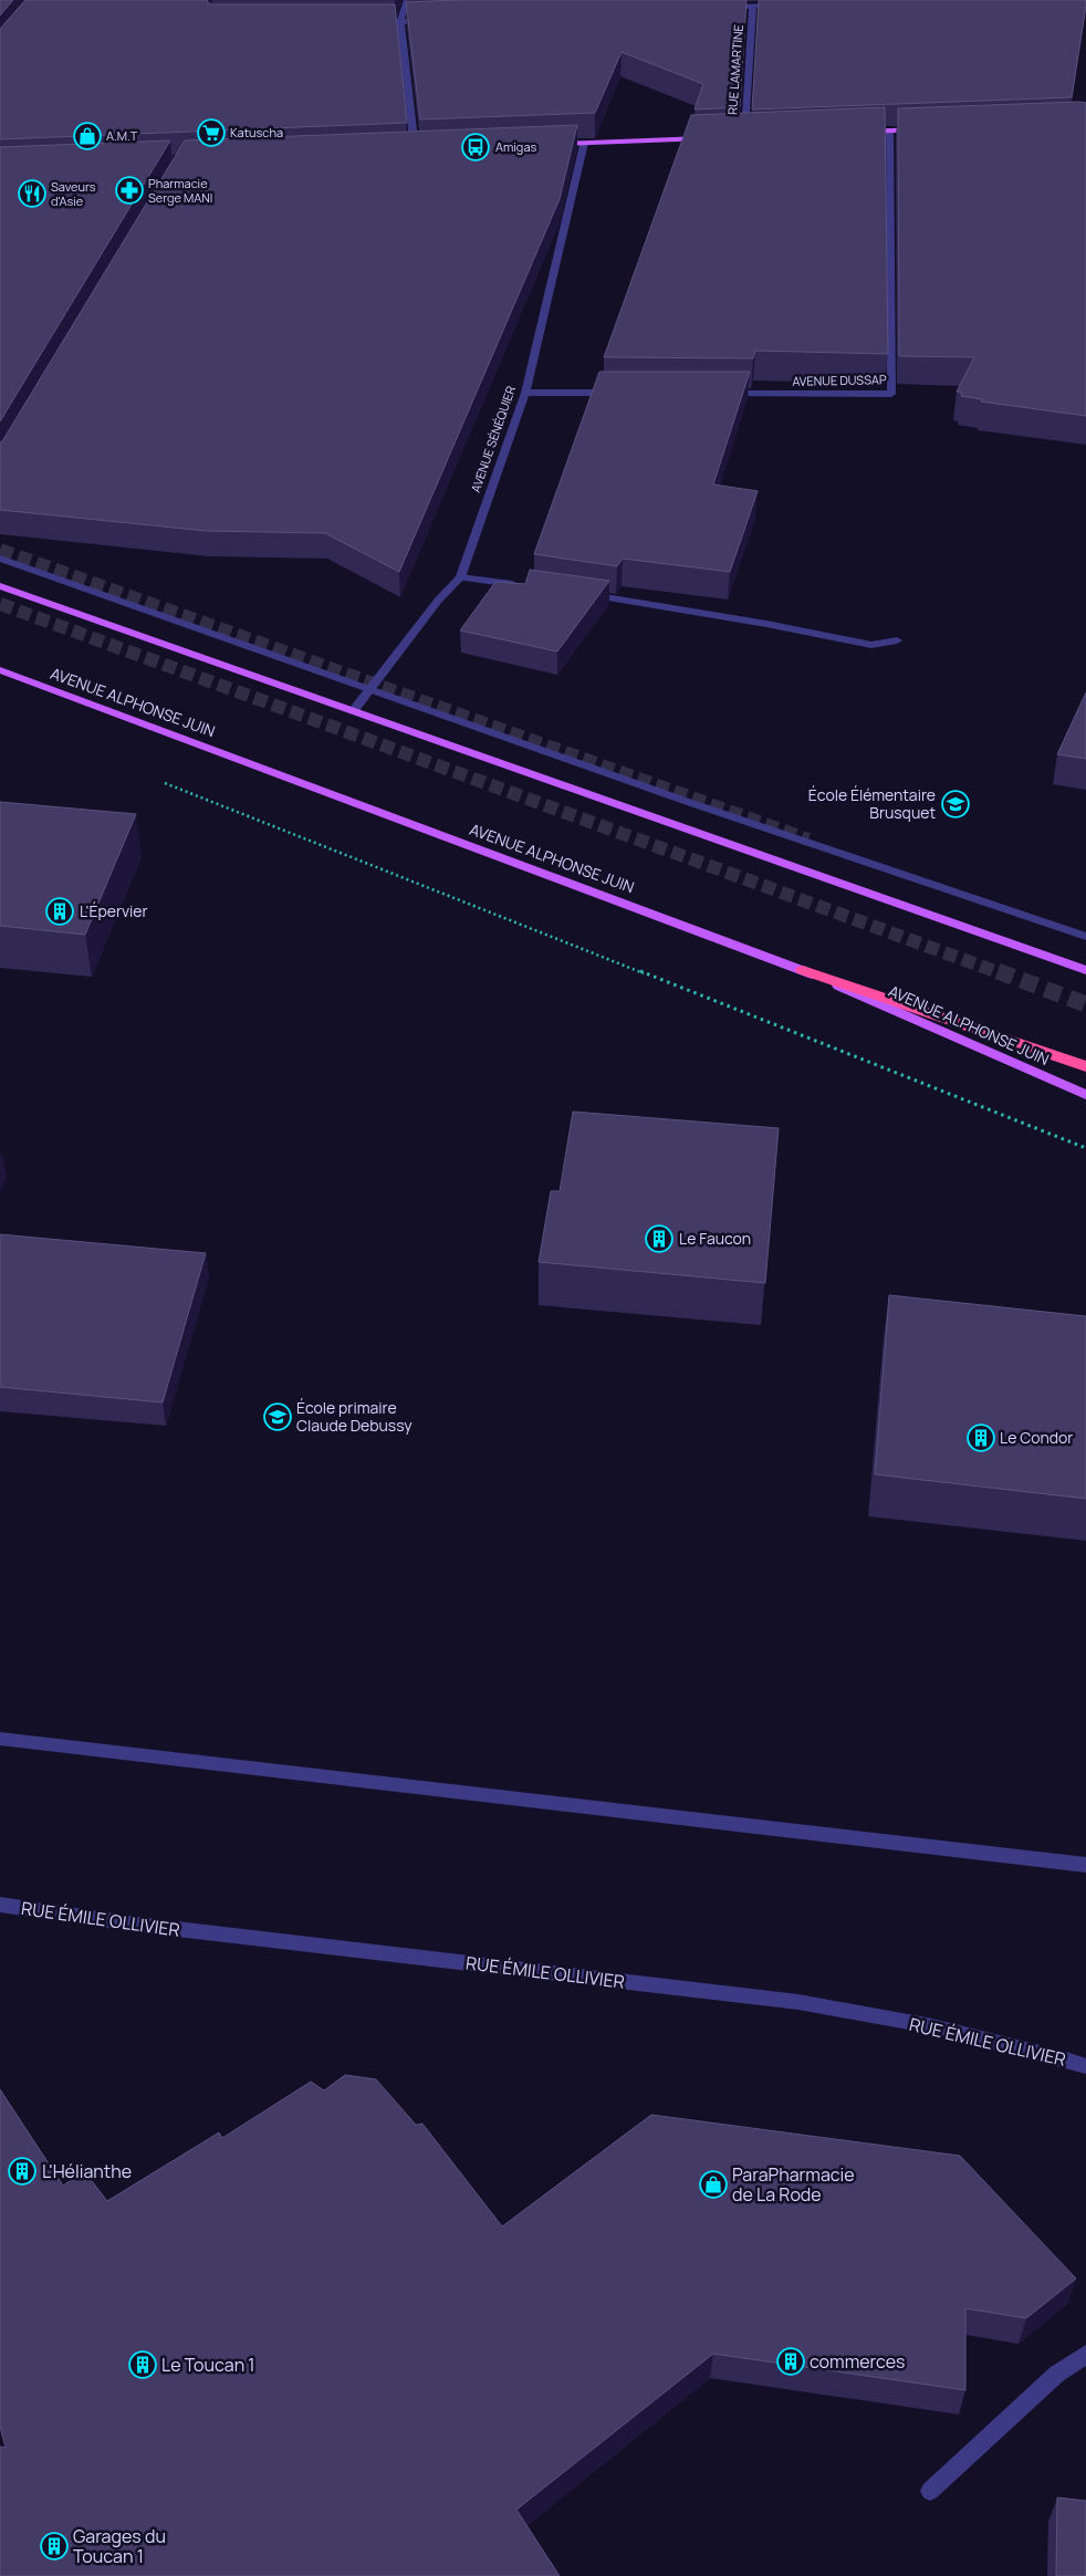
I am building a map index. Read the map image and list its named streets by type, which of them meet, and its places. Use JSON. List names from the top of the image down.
{
  "streets": {
    "main road": ["AVENUE ALPHONSE JUIN"],
    "street": [
      "RUE LAMARTINE",
      "AVENUE DUSSAP",
      "AVENUE SÉNÉQUIER",
      "RUE ÉMILE OLLIVIER"
    ]
  },
  "places": {
    "supermarket": ["Katuscha"],
    "shop": ["A.M.T", "ParaPharmacie de La Rode"],
    "bus stop": ["Amigas"],
    "pharmacy": ["Pharmacie Serge MANI"],
    "restaurant": ["Saveurs d'Asie"],
    "school or university": ["École Élémentaire Brusquet", "École primaire Claude Debussy"],
    "building": [
      "L'Épervier",
      "Le Faucon",
      "Le Condor",
      "L'Hélianthe",
      "commerces",
      "Le Toucan 1",
      "Garages du Toucan 1"
    ]
  }
}
